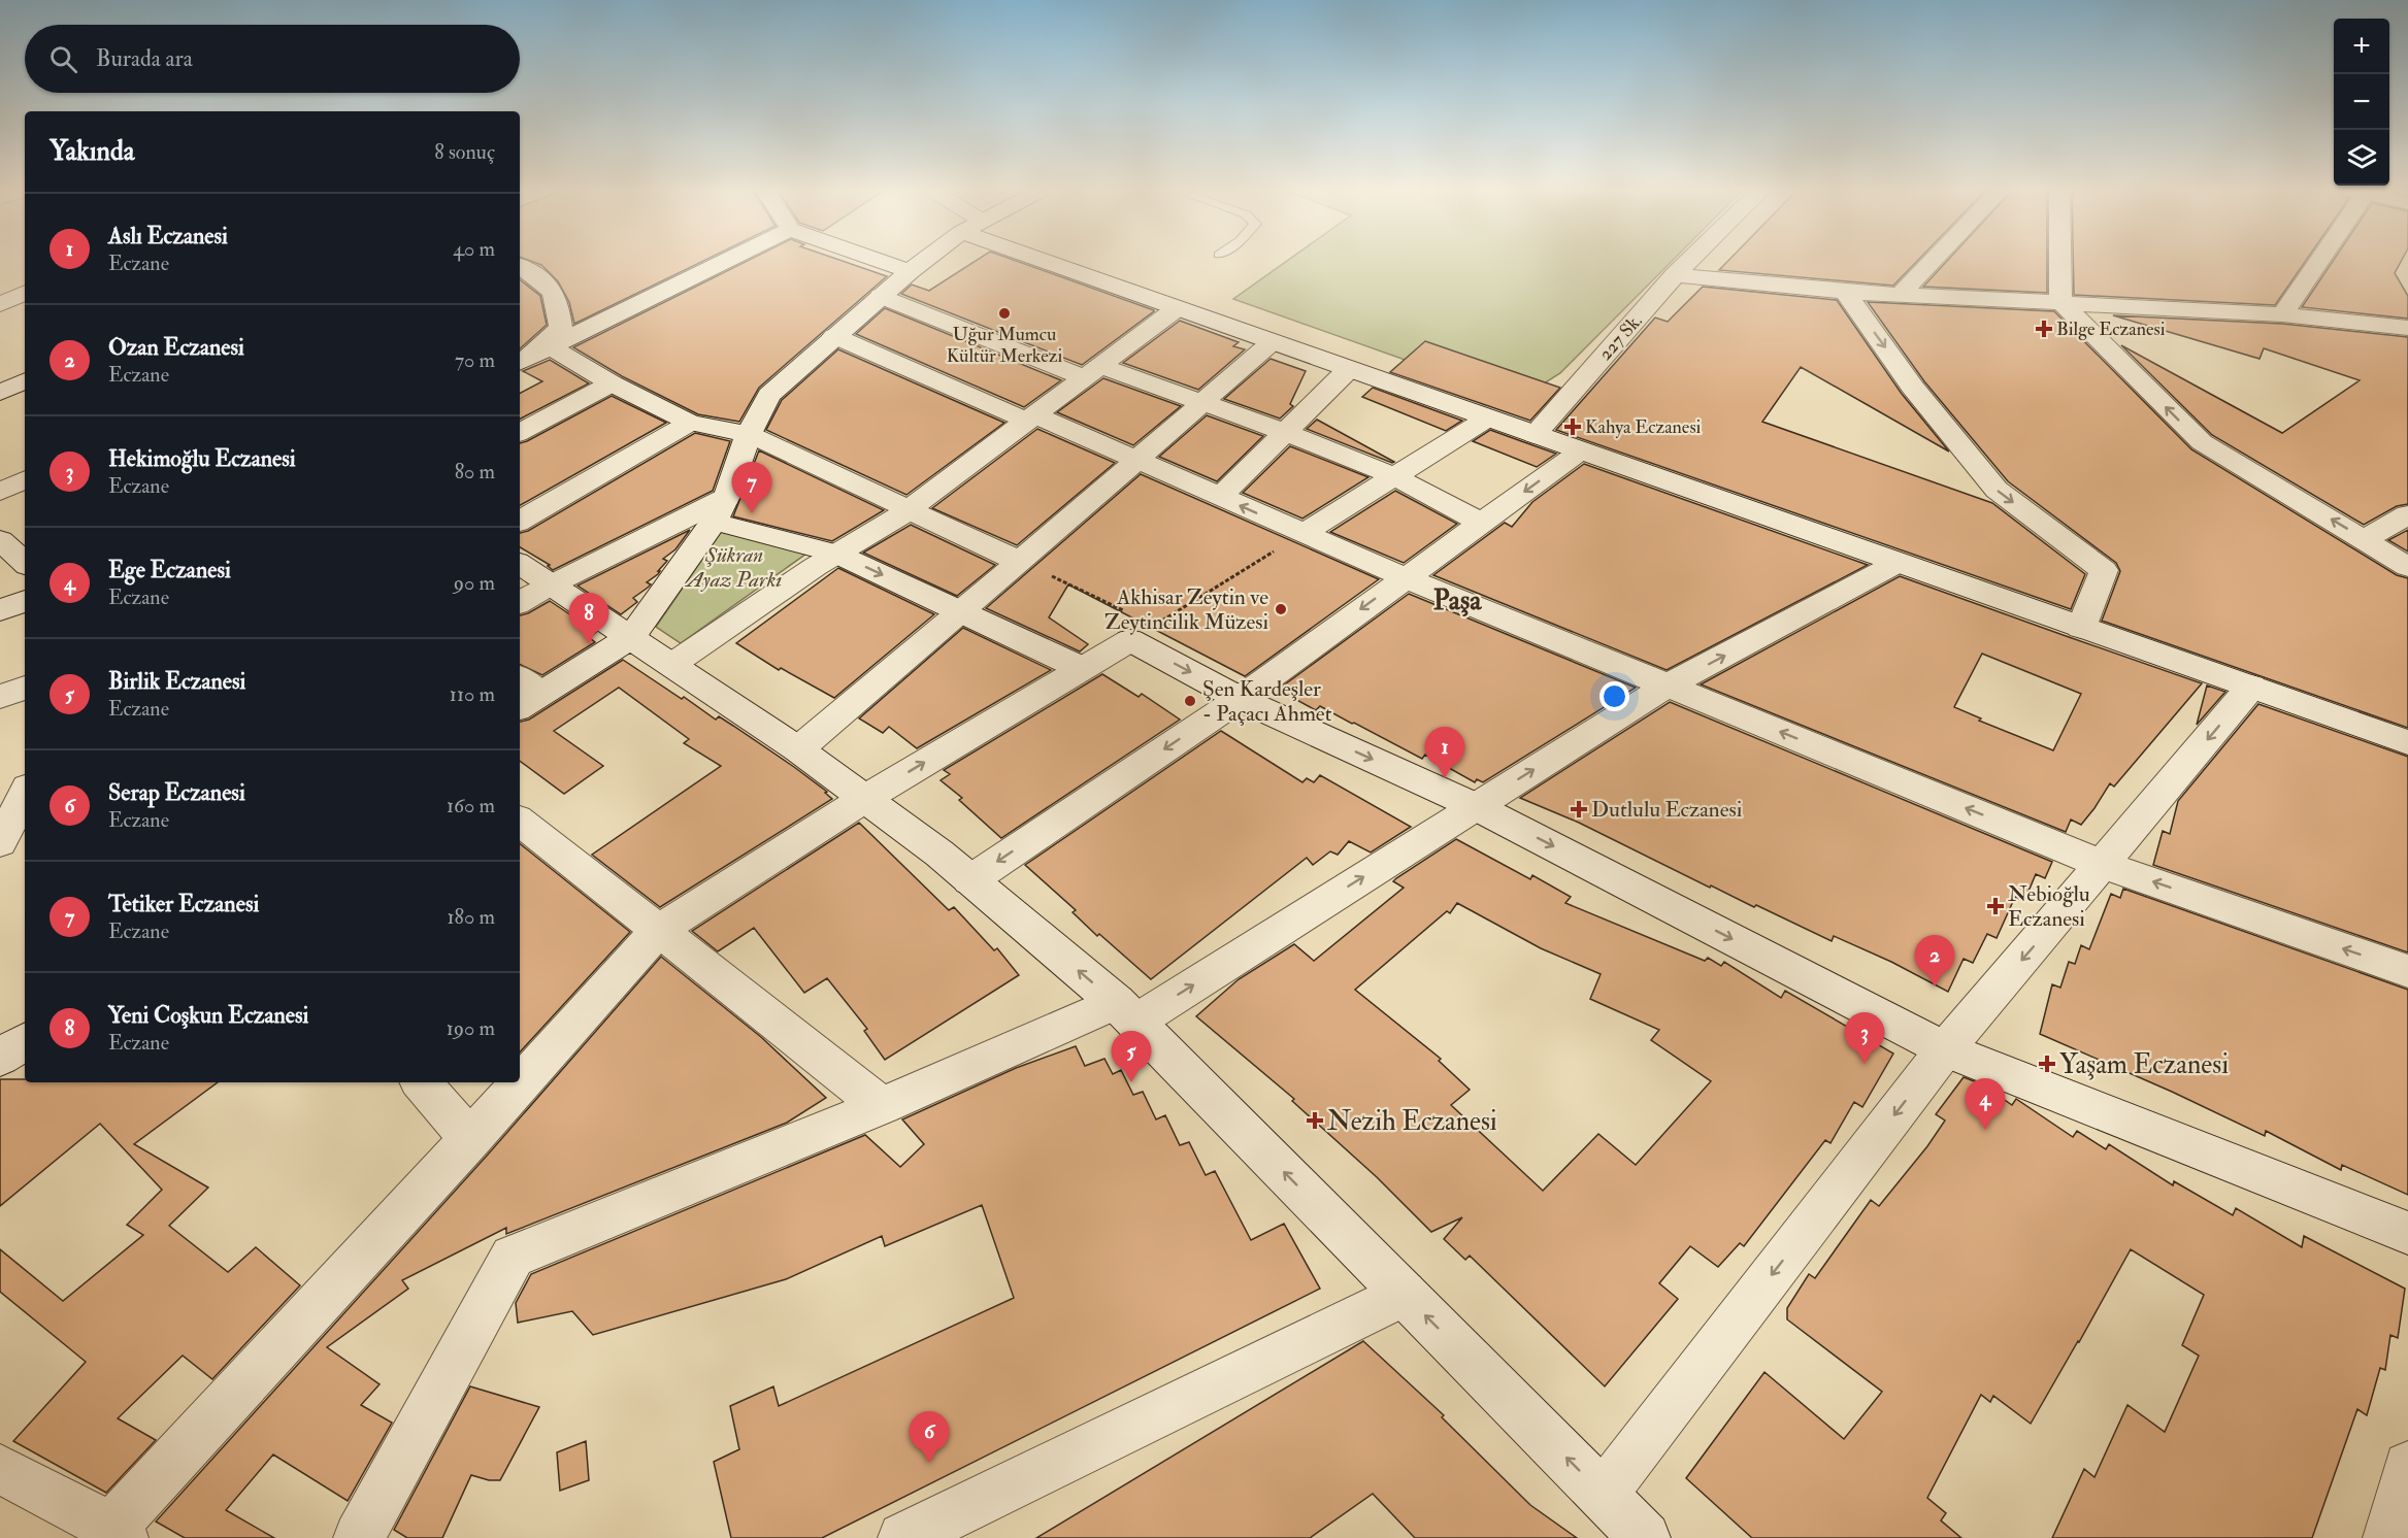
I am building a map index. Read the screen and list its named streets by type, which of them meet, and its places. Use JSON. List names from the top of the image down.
{
  "streets": {
    "street": ["227 Sk."]
  },
  "districts": ["Paşa"],
  "parks": ["Şükran Ayaz Parkı"],
  "places": {
    "other": ["Uğur Mumcu Kültür Merkezi", "Akhisar Zeytin ve Zeytincilik Müzesi", "Şen Kardeşler - Paçacı Ahmet"],
    "health": [
      "Bilge Eczanesi",
      "Kahya Eczanesi",
      "Dutlulu Eczanesi",
      "Nebioğlu Eczanesi",
      "Yaşam Eczanesi",
      "Nezih Eczanesi"
    ]
  },
  "page": {
    "map_buttons": ["+", "−"],
    "search": "Burada ara",
    "heading": ["Yakında", "8 sonuç"],
    "list": [
      {
        "mark": "1",
        "name": "Aslı Eczanesi",
        "note": "Eczane",
        "value": "40 m"
      },
      {
        "mark": "2",
        "name": "Ozan Eczanesi",
        "note": "Eczane",
        "value": "70 m"
      },
      {
        "mark": "3",
        "name": "Hekimoğlu Eczanesi",
        "note": "Eczane",
        "value": "80 m"
      },
      {
        "mark": "4",
        "name": "Ege Eczanesi",
        "note": "Eczane",
        "value": "90 m"
      },
      {
        "mark": "5",
        "name": "Birlik Eczanesi",
        "note": "Eczane",
        "value": "110 m"
      },
      {
        "mark": "6",
        "name": "Serap Eczanesi",
        "note": "Eczane",
        "value": "160 m"
      },
      {
        "mark": "7",
        "name": "Tetiker Eczanesi",
        "note": "Eczane",
        "value": "180 m"
      },
      {
        "mark": "8",
        "name": "Yeni Coşkun Eczanesi",
        "note": "Eczane",
        "value": "190 m"
      }
    ],
    "pins": [
      "7",
      "8",
      "1",
      "2",
      "3",
      "5",
      "4",
      "6"
    ]
  }
}
